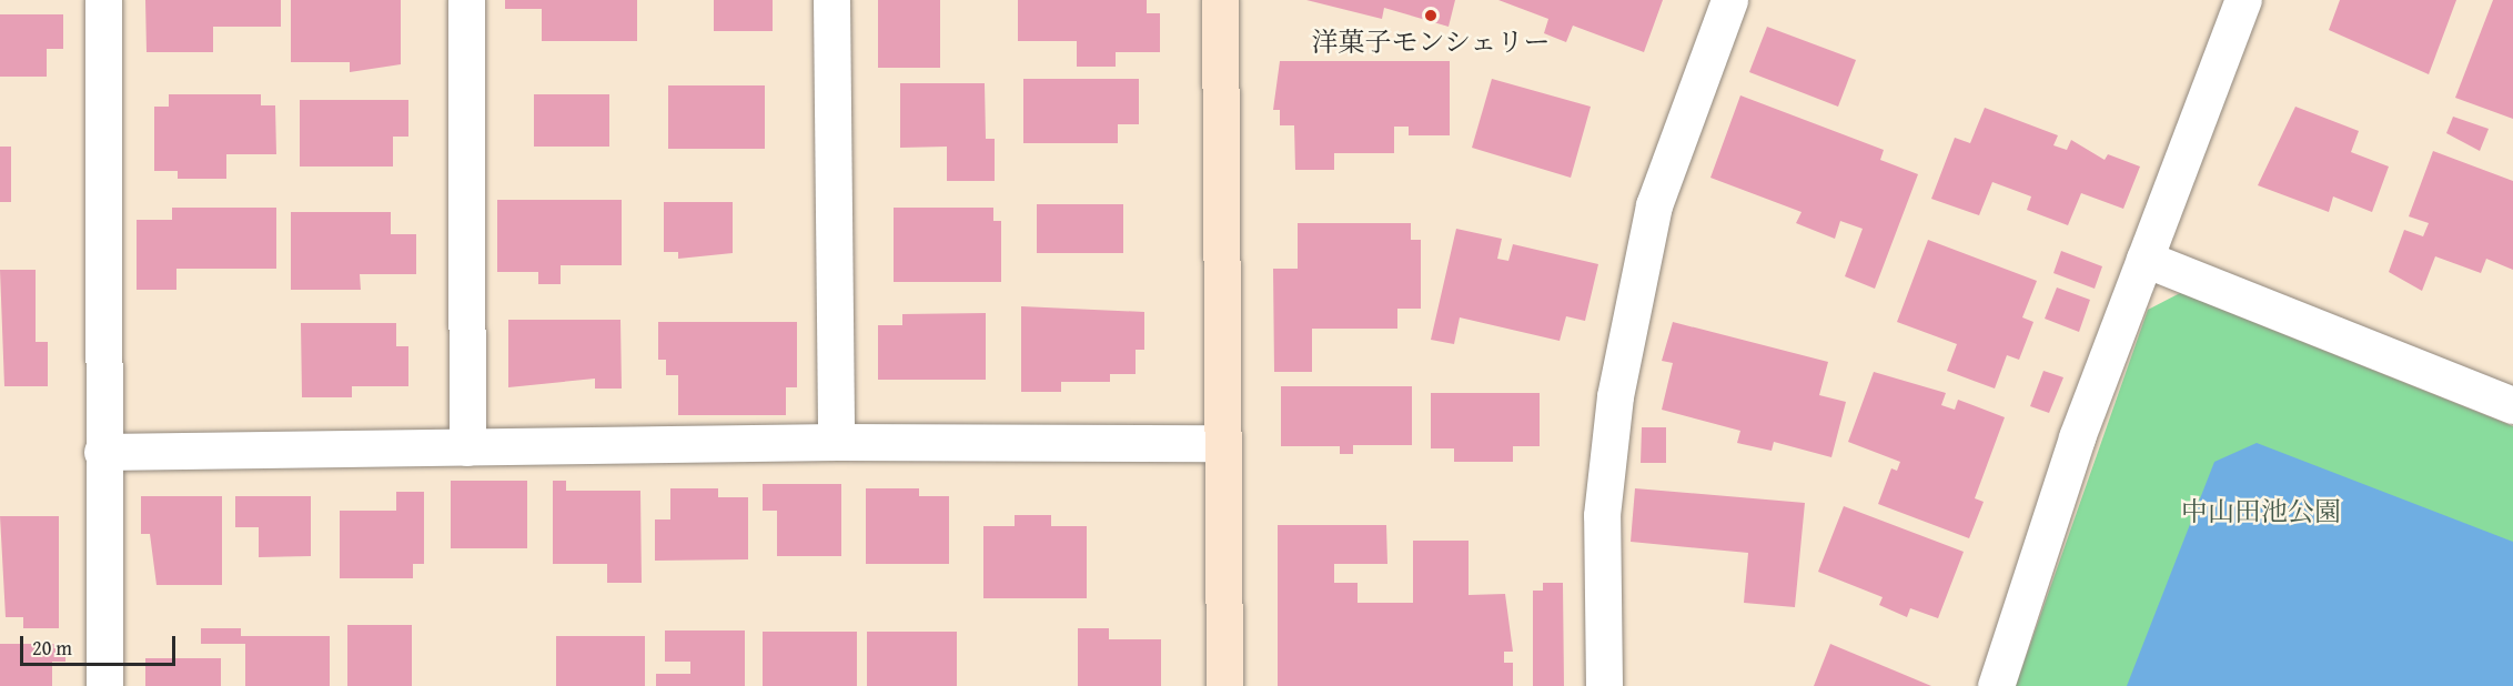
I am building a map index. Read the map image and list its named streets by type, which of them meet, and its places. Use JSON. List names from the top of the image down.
{
  "parks": ["中山田池公園"],
  "places": ["洋菓子モンシェリー"],
  "scale_bar": "20 m"
}
